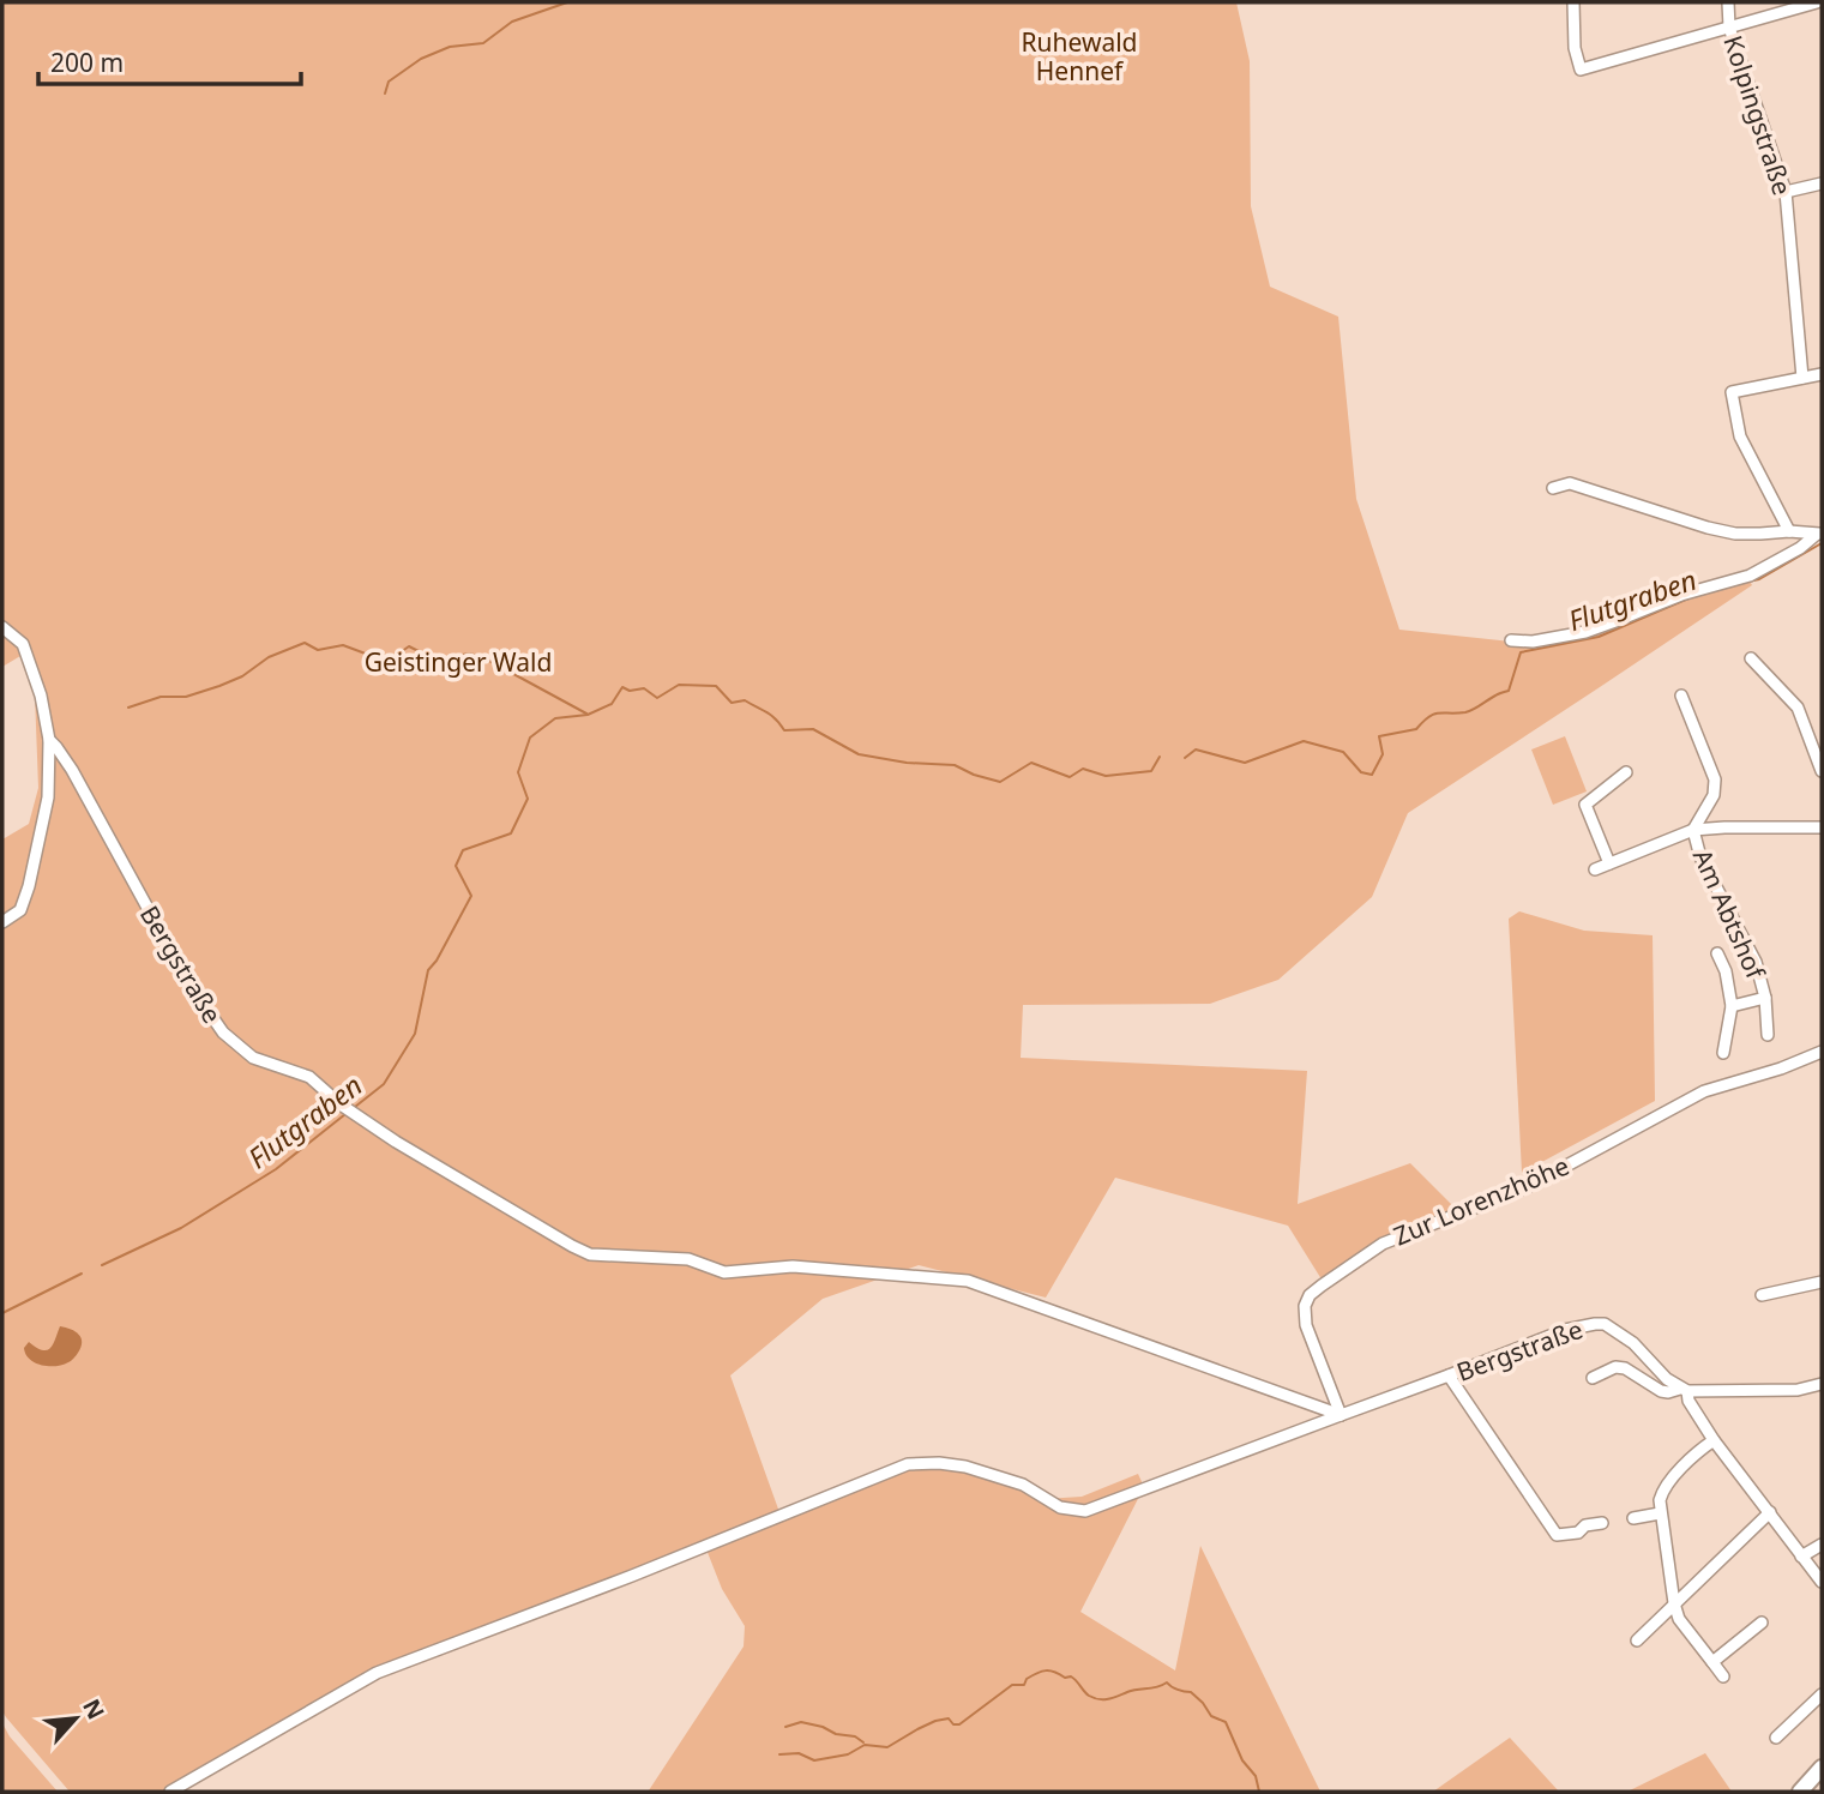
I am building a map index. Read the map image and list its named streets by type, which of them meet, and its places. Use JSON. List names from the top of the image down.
{
  "streets": {
    "street": [
      "Kolpingstraße",
      "Am Abtshof",
      "Bergstraße",
      "Zur Lorenzhöhe"
    ]
  },
  "crossings": [
    ["Bergstraße", "Zur Lorenzhöhe"]
  ],
  "water": ["Flutgraben"],
  "parks": ["Ruhewald Hennef", "Geistinger Wald"],
  "scale_bar": "200 m",
  "north": "top right"
}
